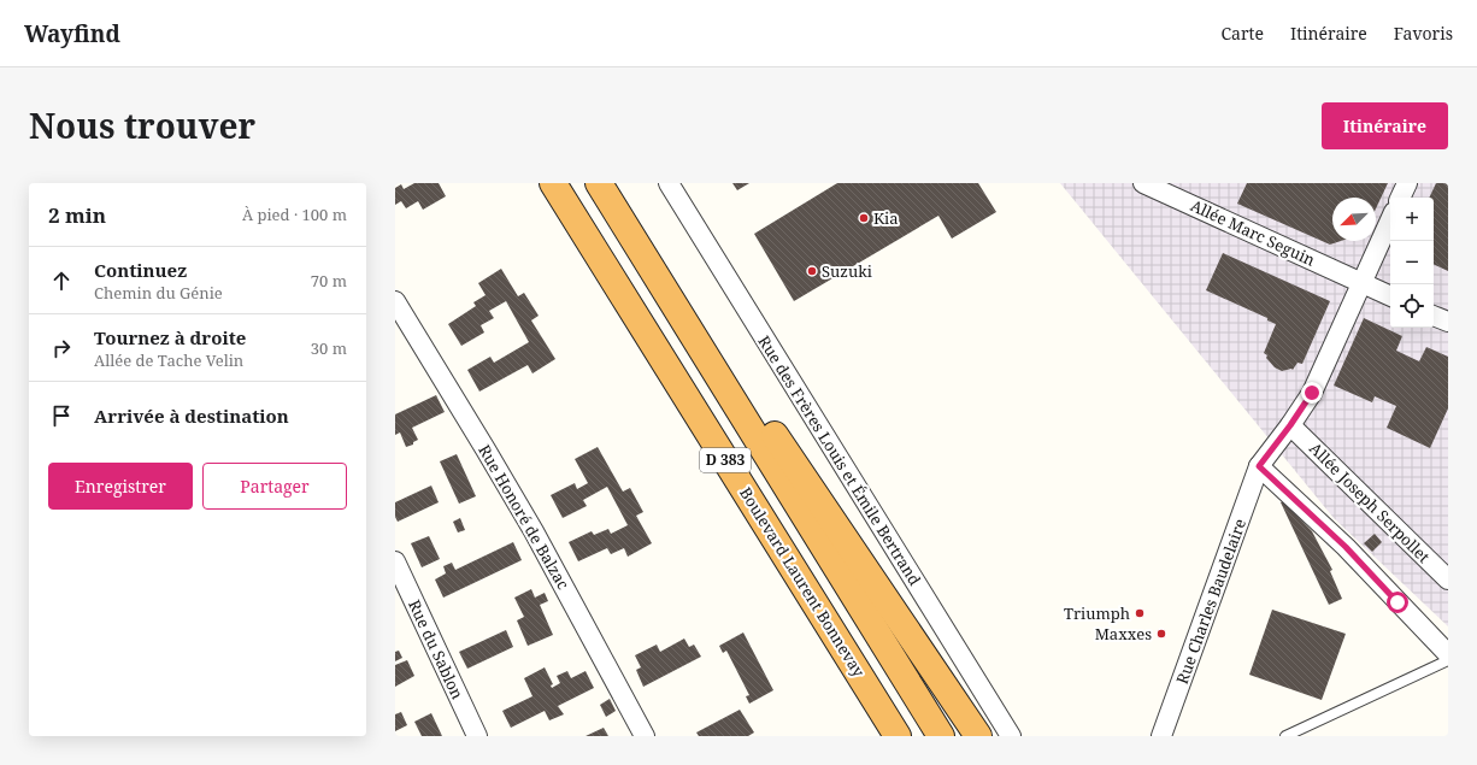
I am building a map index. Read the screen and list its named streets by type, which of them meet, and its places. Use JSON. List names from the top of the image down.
{
  "streets": {
    "highway": ["D 383", "Boulevard Laurent Bonnevay"],
    "street": [
      "Allée Marc Seguin",
      "Rue des Frères Louis et Émile Bertrand",
      "Allée Joseph Serpollet",
      "Rue Honoré de Balzac",
      "Rue Charles Baudelaire",
      "Rue du Sablon"
    ]
  },
  "crossings": [
    ["Allée Marc Seguin", "Rue Charles Baudelaire"],
    ["Allée Joseph Serpollet", "Rue Charles Baudelaire"]
  ],
  "places": [
    "Kia",
    "Suzuki",
    "Triumph",
    "Maxxes"
  ],
  "north": "bottom left",
  "page": {
    "header": "Wayfind",
    "nav": ["Carte", "Itinéraire", "Favoris"],
    "title": "Nous trouver",
    "buttons": [
      "Itinéraire",
      ["Enregistrer", "Partager"]
    ],
    "heading": ["2 min", "À pied · 100 m"],
    "map_buttons": ["+", "−"],
    "list": [
      ["Continuez", "Chemin du Génie", "70 m"],
      ["Tournez à droite", "Allée de Tache Velin", "30 m"],
      "Arrivée à destination"
    ]
  }
}
